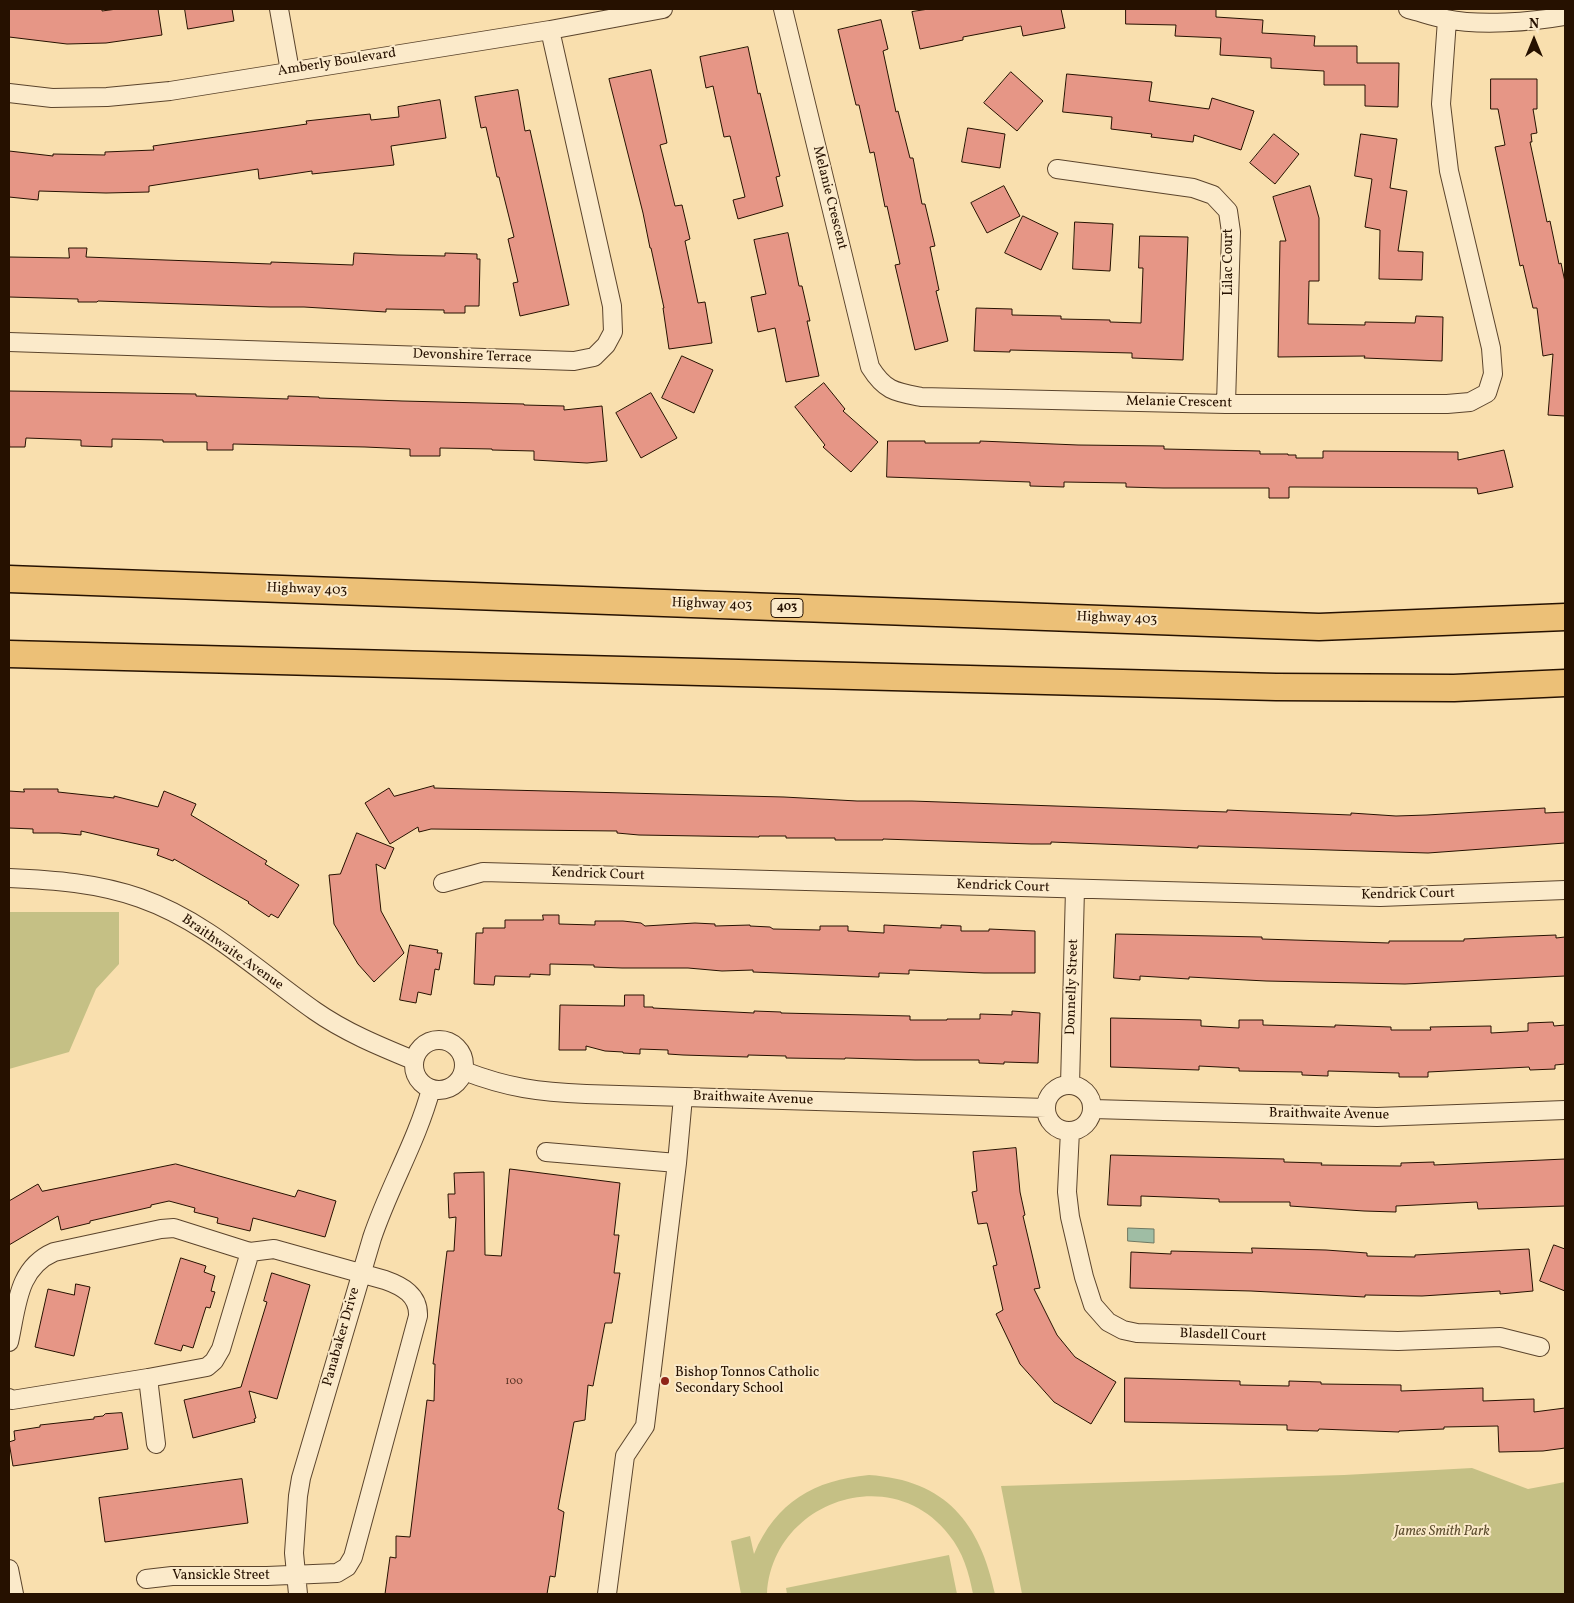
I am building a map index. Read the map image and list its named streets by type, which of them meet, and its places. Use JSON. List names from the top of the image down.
{
  "streets": {
    "highway": ["Highway 403", "403"],
    "street": [
      "Amberly Boulevard",
      "Melanie Crescent",
      "Lilac Court",
      "Devonshire Terrace",
      "Kendrick Court",
      "Braithwaite Avenue",
      "Donnelly Street",
      "Blasdell Court",
      "Panabaker Drive",
      "Vansickle Street"
    ]
  },
  "crossings": [
    ["Amberly Boulevard", "Devonshire Terrace"],
    ["Melanie Crescent", "Lilac Court"],
    ["Kendrick Court", "Donnelly Street"],
    ["Braithwaite Avenue", "Donnelly Street"],
    ["Braithwaite Avenue", "Blasdell Court"],
    ["Braithwaite Avenue", "Panabaker Drive"],
    ["Donnelly Street", "Blasdell Court"],
    ["Panabaker Drive", "Vansickle Street"]
  ],
  "parks": ["James Smith Park"],
  "places": ["Bishop Tonnos Catholic Secondary School"],
  "house_numbers": ["100"],
  "north": "top"
}
